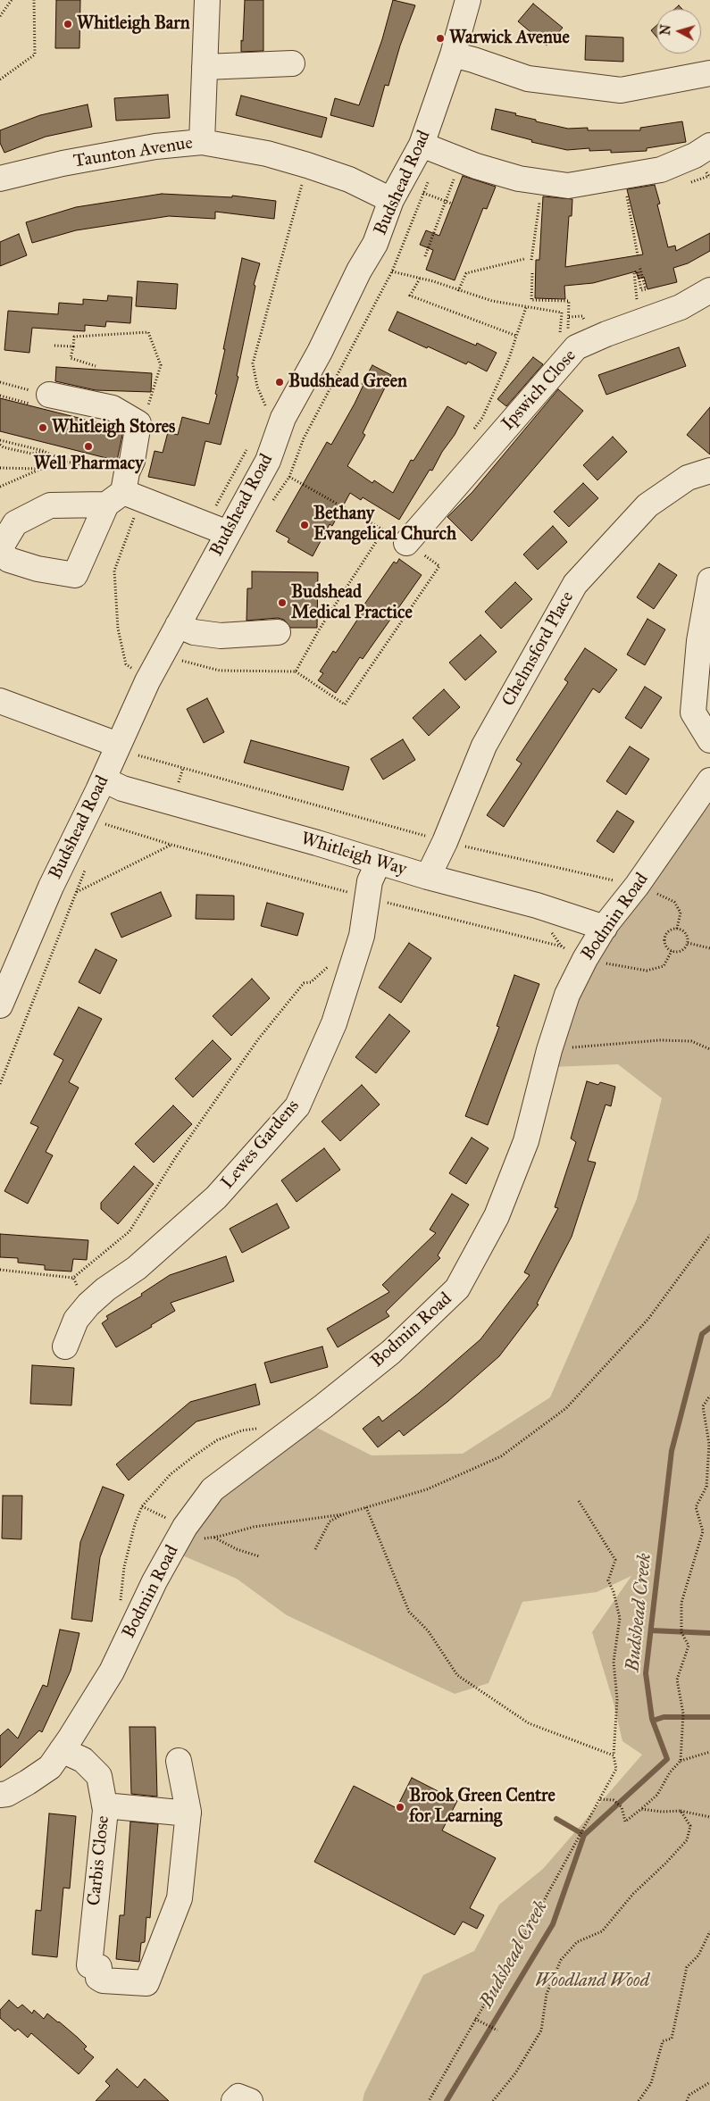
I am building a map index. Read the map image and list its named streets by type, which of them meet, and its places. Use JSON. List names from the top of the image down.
{
  "streets": {
    "street": [
      "Taunton Avenue",
      "Budshead Road",
      "Ipswich Close",
      "Chelmsford Place",
      "Whitleigh Way",
      "Bodmin Road",
      "Lewes Gardens",
      "Carbis Close"
    ]
  },
  "crossings": [
    ["Taunton Avenue", "Budshead Road"],
    ["Budshead Road", "Whitleigh Way"],
    ["Chelmsford Place", "Whitleigh Way"],
    ["Whitleigh Way", "Bodmin Road"],
    ["Whitleigh Way", "Lewes Gardens"],
    ["Bodmin Road", "Carbis Close"]
  ],
  "water": ["Budshead Creek"],
  "parks": ["Woodland Wood"],
  "places": [
    "Whitleigh Barn",
    "Warwick Avenue",
    "Budshead Green",
    "Whitleigh Stores",
    "Well Pharmacy",
    "Bethany Evangelical Church",
    "Budshead Medical Practice",
    "Brook Green Centre for Learning"
  ],
  "north": "left"
}
